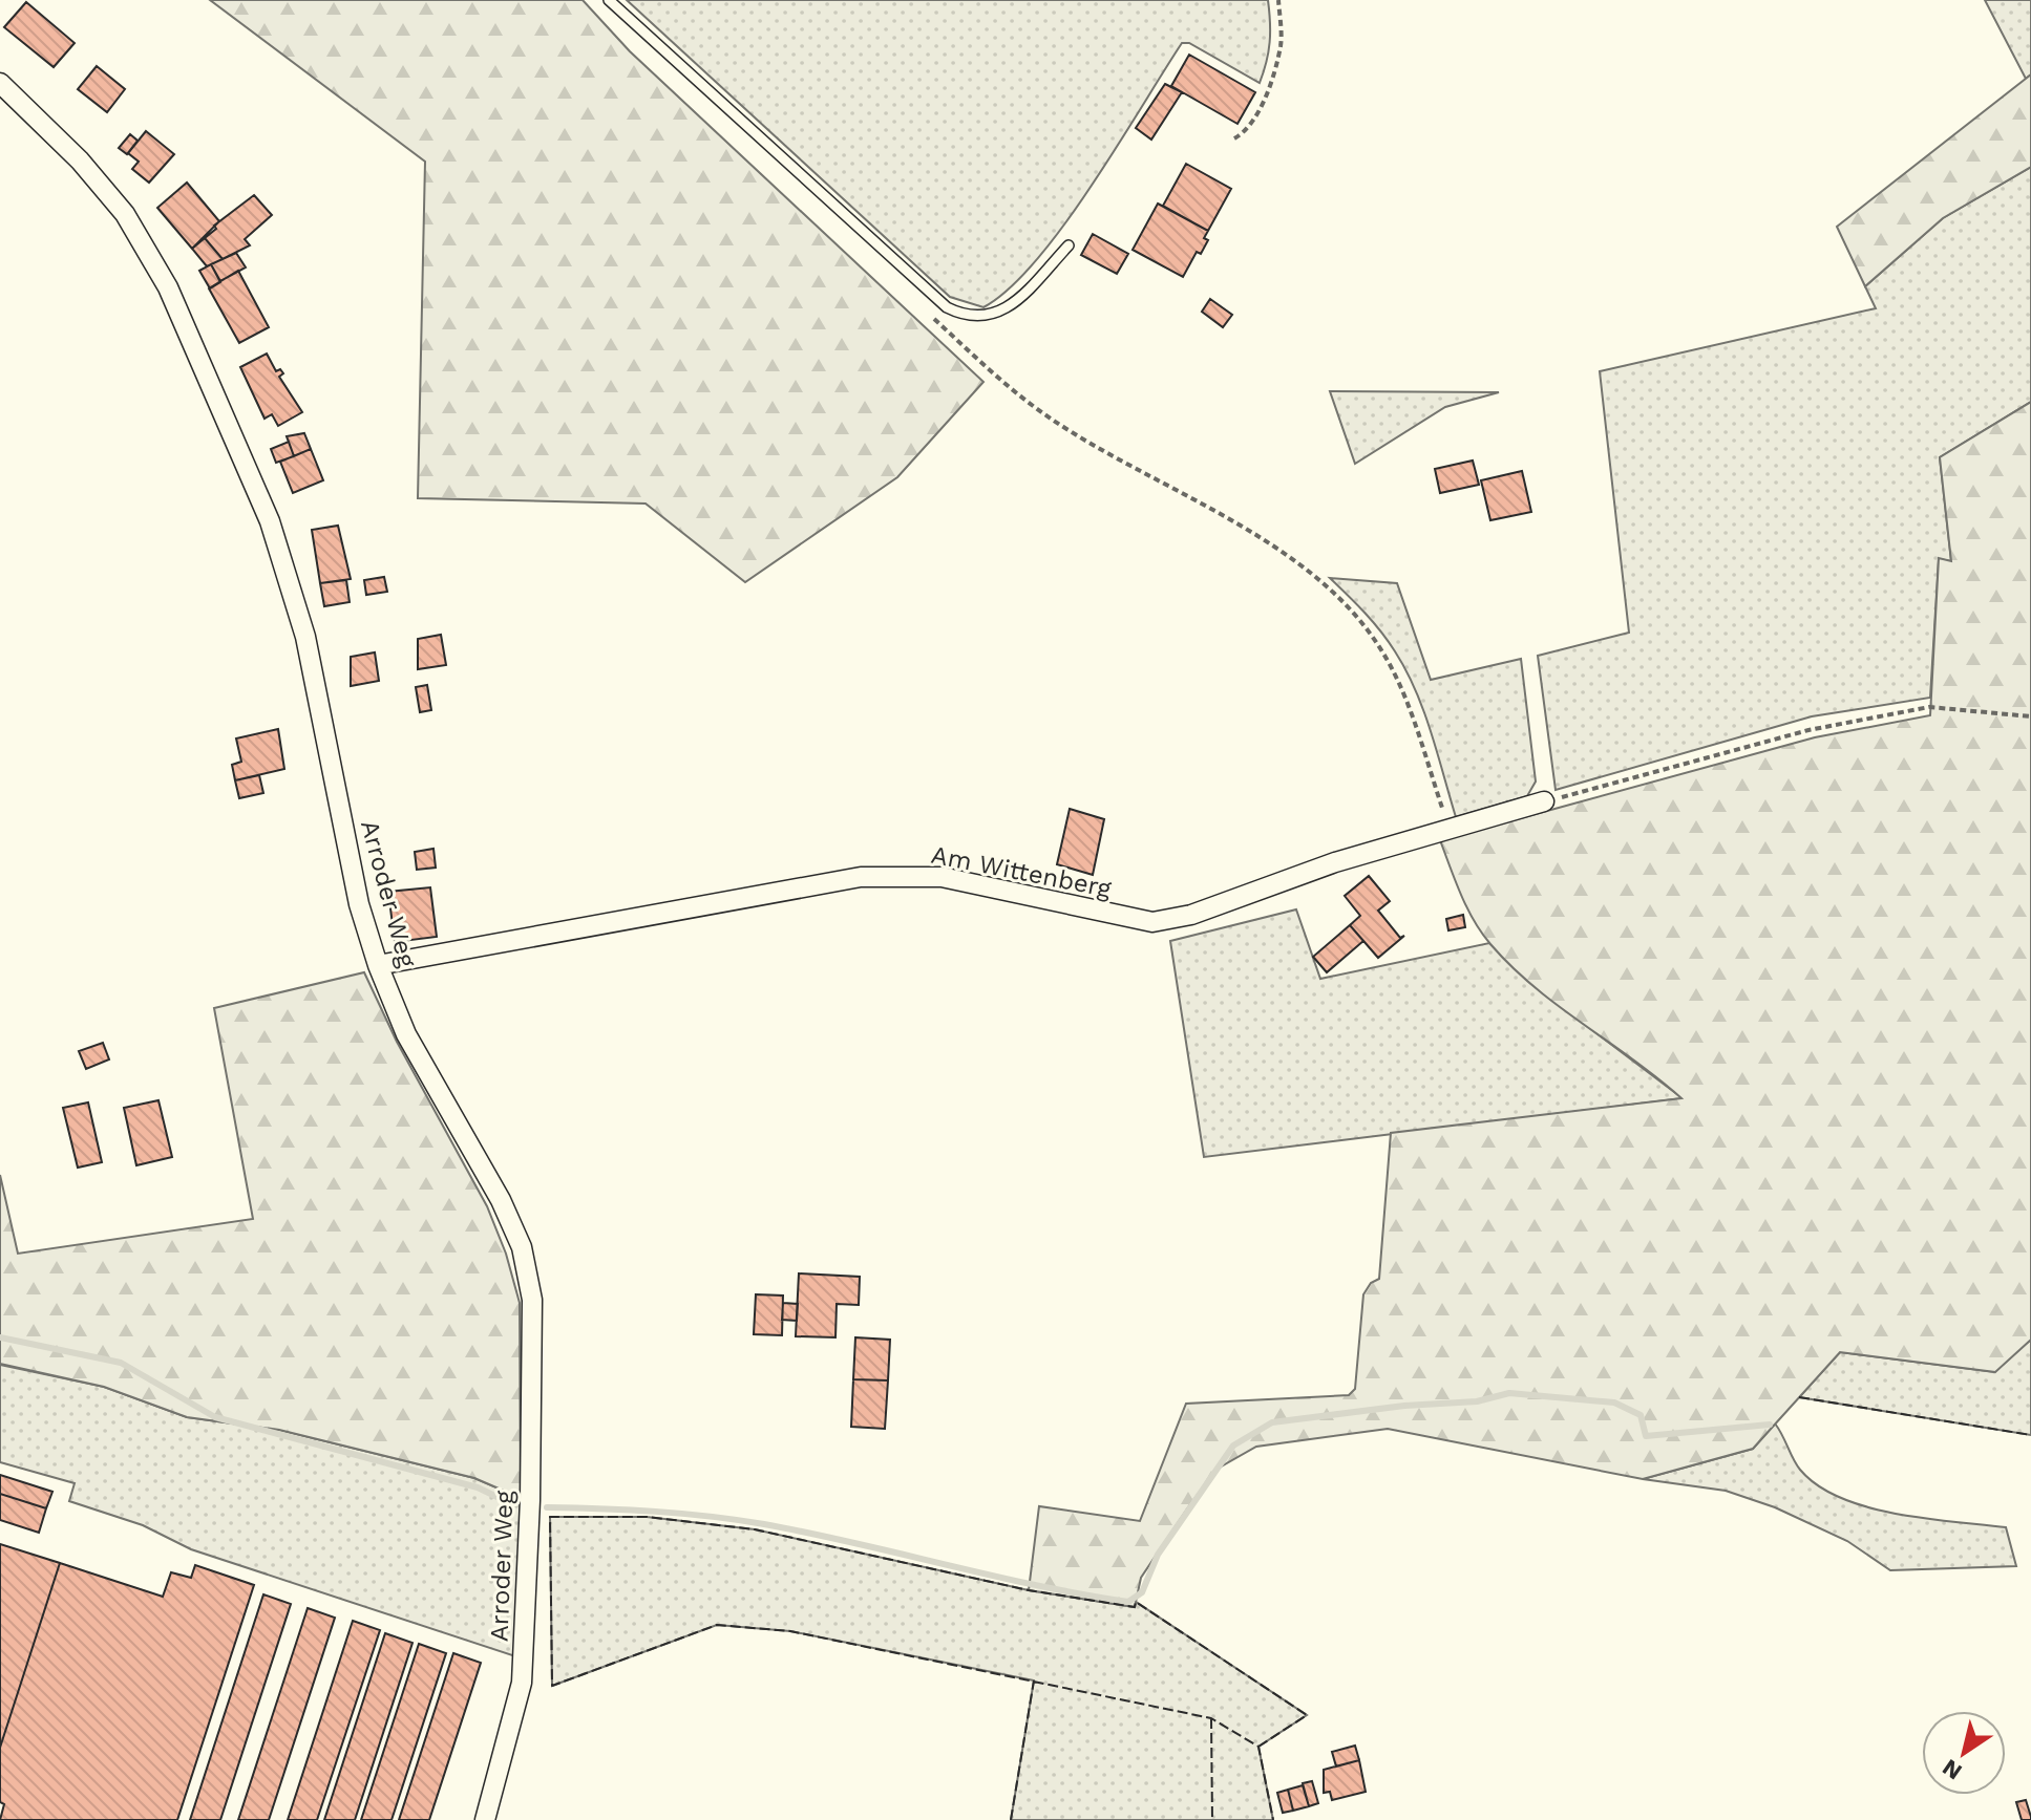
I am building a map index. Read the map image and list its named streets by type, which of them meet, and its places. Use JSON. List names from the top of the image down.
{
  "streets": {
    "street": ["Am Wittenberg", "Arroder Weg"]
  },
  "crossings": [
    ["Am Wittenberg", "Arroder Weg"]
  ],
  "north": "bottom left"
}
